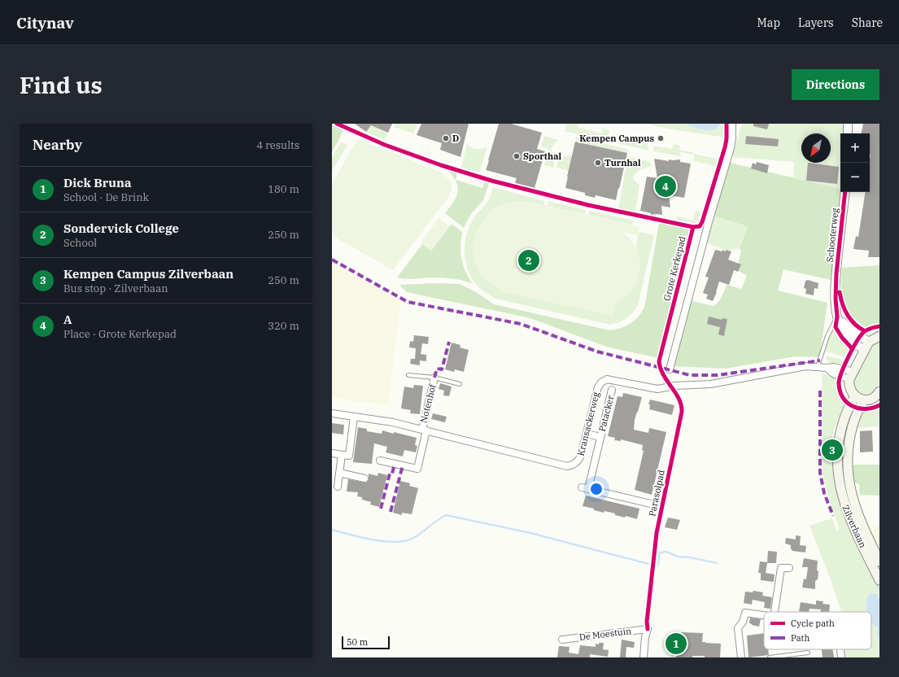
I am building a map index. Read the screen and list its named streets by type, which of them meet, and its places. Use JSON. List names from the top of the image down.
{
  "streets": {
    "main road": ["Zilverbaan"],
    "street": [
      "Schooterweg",
      "Notenhof",
      "Patacker",
      "Kransackerweg",
      "De Moestuin"
    ],
    "cycle path": ["Grote Kerkepad"]
  },
  "crossings": [
    ["Notenhof", "Kransackerweg"],
    ["Patacker", "Kransackerweg"]
  ],
  "places": [
    "D",
    "Kempen Campus",
    "Sporthal",
    "Turnhal"
  ],
  "legend": ["Cycle path", "Path"],
  "scale_bar": "50 m",
  "north": "bottom left",
  "page": {
    "header": "Citynav",
    "nav": ["Map", "Layers", "Share"],
    "buttons": "Directions",
    "title": "Find us",
    "heading": ["Nearby", "4 results"],
    "map_buttons": ["+", "−"],
    "list": [
      {
        "mark": "1",
        "name": "Dick Bruna",
        "note": "School · De Brink",
        "value": "180 m"
      },
      {
        "mark": "2",
        "name": "Sondervick College",
        "note": "School",
        "value": "250 m"
      },
      {
        "mark": "3",
        "name": "Kempen Campus Zilverbaan",
        "note": "Bus stop · Zilverbaan",
        "value": "250 m"
      },
      {
        "mark": "4",
        "name": "A",
        "note": "Place · Grote Kerkepad",
        "value": "320 m"
      }
    ],
    "pins": [
      "4",
      "2",
      "3",
      "1"
    ],
    "scale": "50 m"
  }
}
